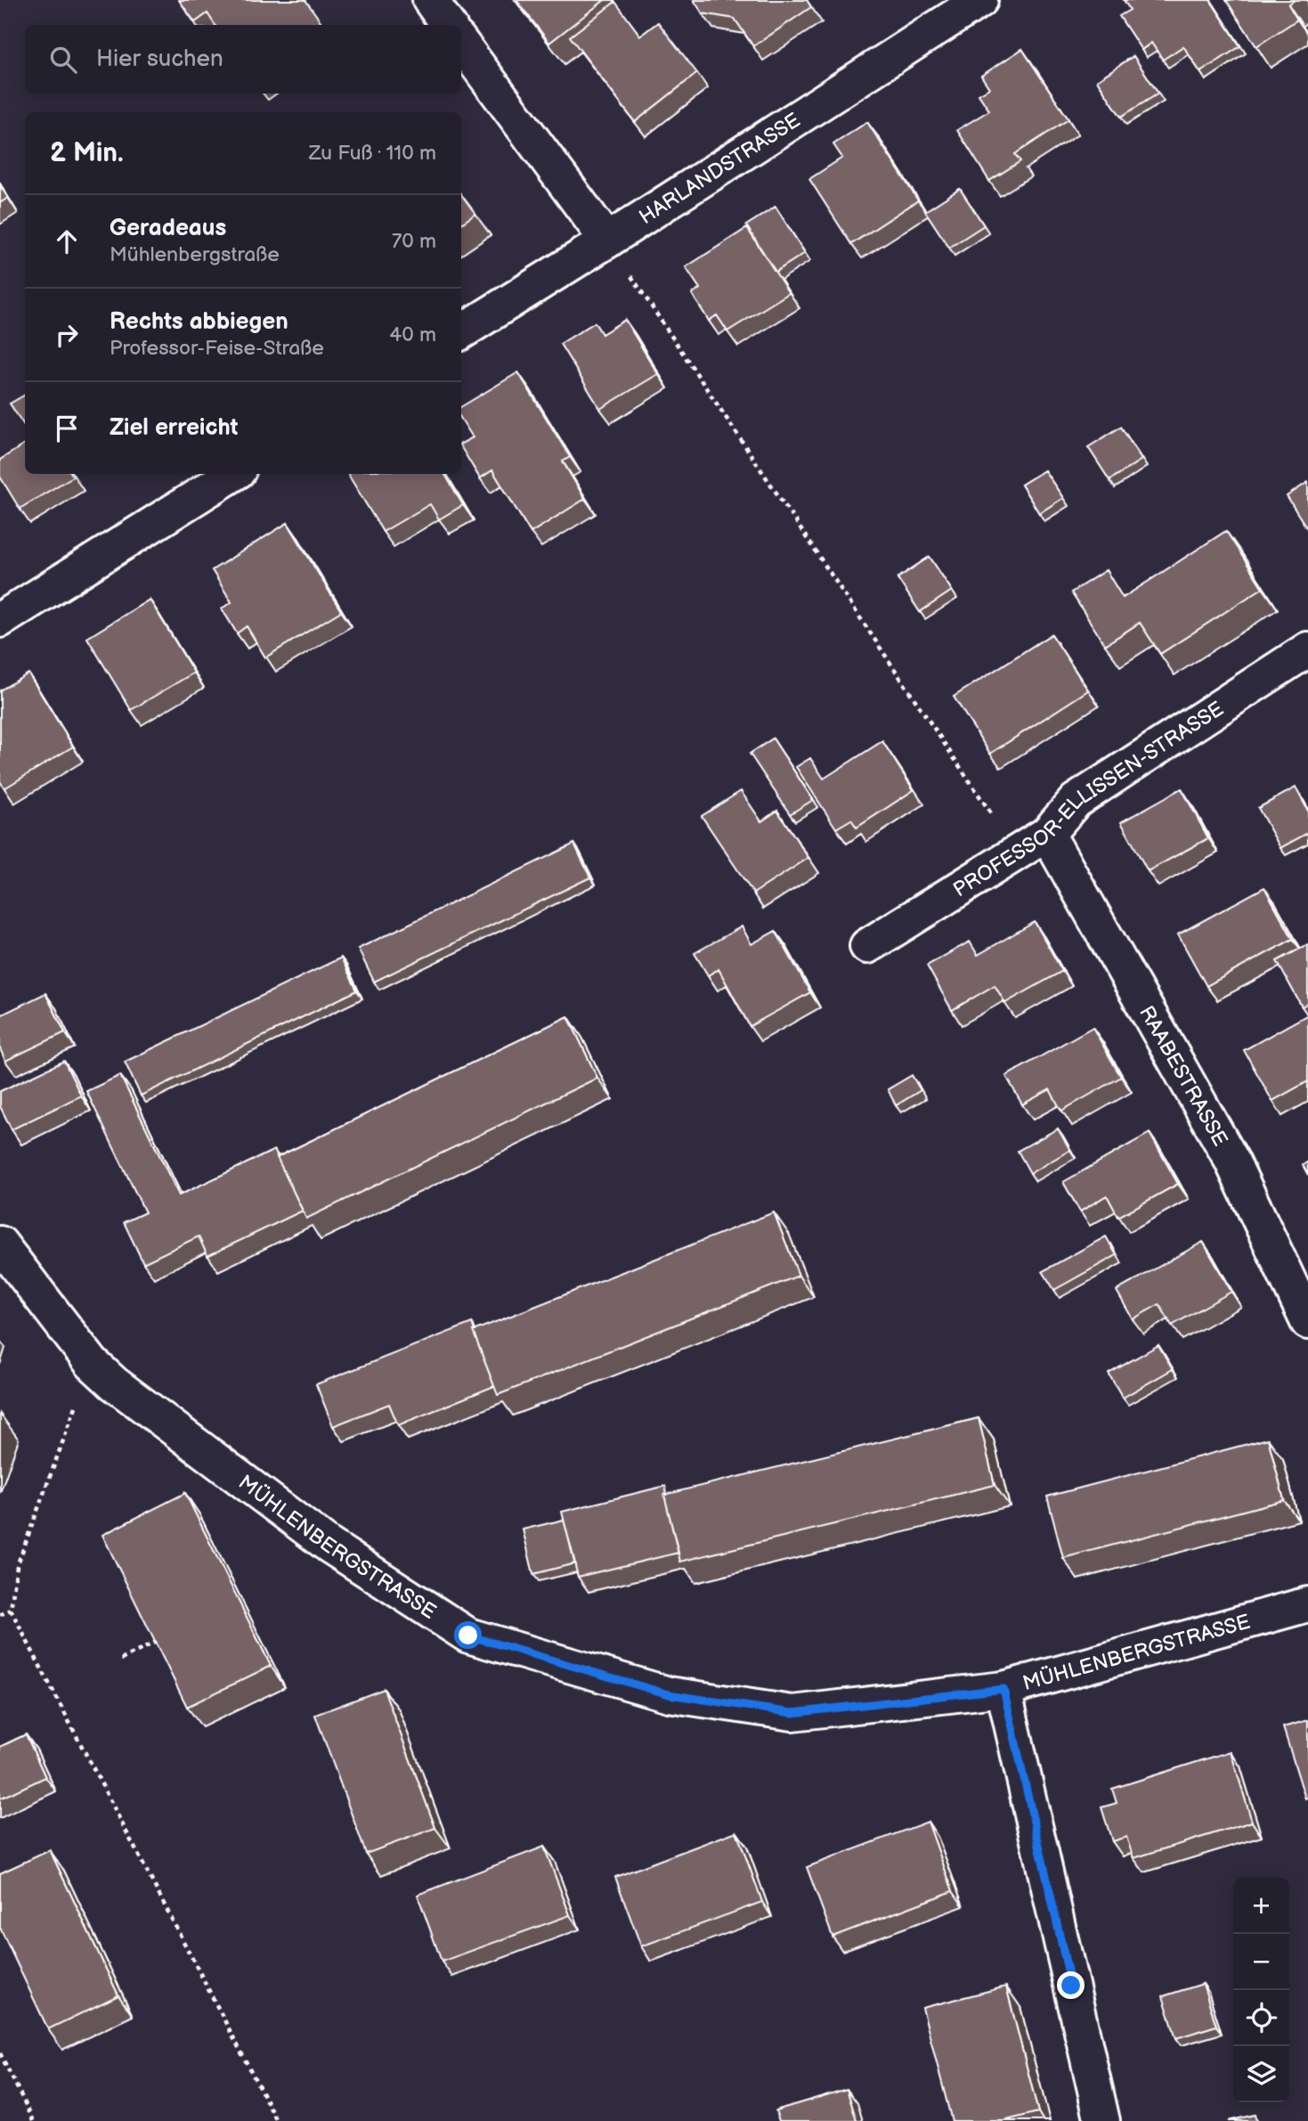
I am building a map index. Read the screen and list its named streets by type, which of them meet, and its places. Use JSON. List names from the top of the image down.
{
  "streets": {
    "street": [
      "HARLANDSTRASSE",
      "PROFESSOR-ELLISSEN-STRASSE",
      "RAABESTRASSE",
      "MÜHLENBERGSTRASSE"
    ]
  },
  "crossings": [
    ["PROFESSOR-ELLISSEN-STRASSE", "RAABESTRASSE"]
  ],
  "page": {
    "search": "Hier suchen",
    "heading": ["2 Min.", "Zu Fuß · 110 m"],
    "list": [
      ["Geradeaus", "Mühlenbergstraße", "70 m"],
      ["Rechts abbiegen", "Professor-Feise-Straße", "40 m"],
      "Ziel erreicht"
    ],
    "map_buttons": ["+", "−"]
  }
}
